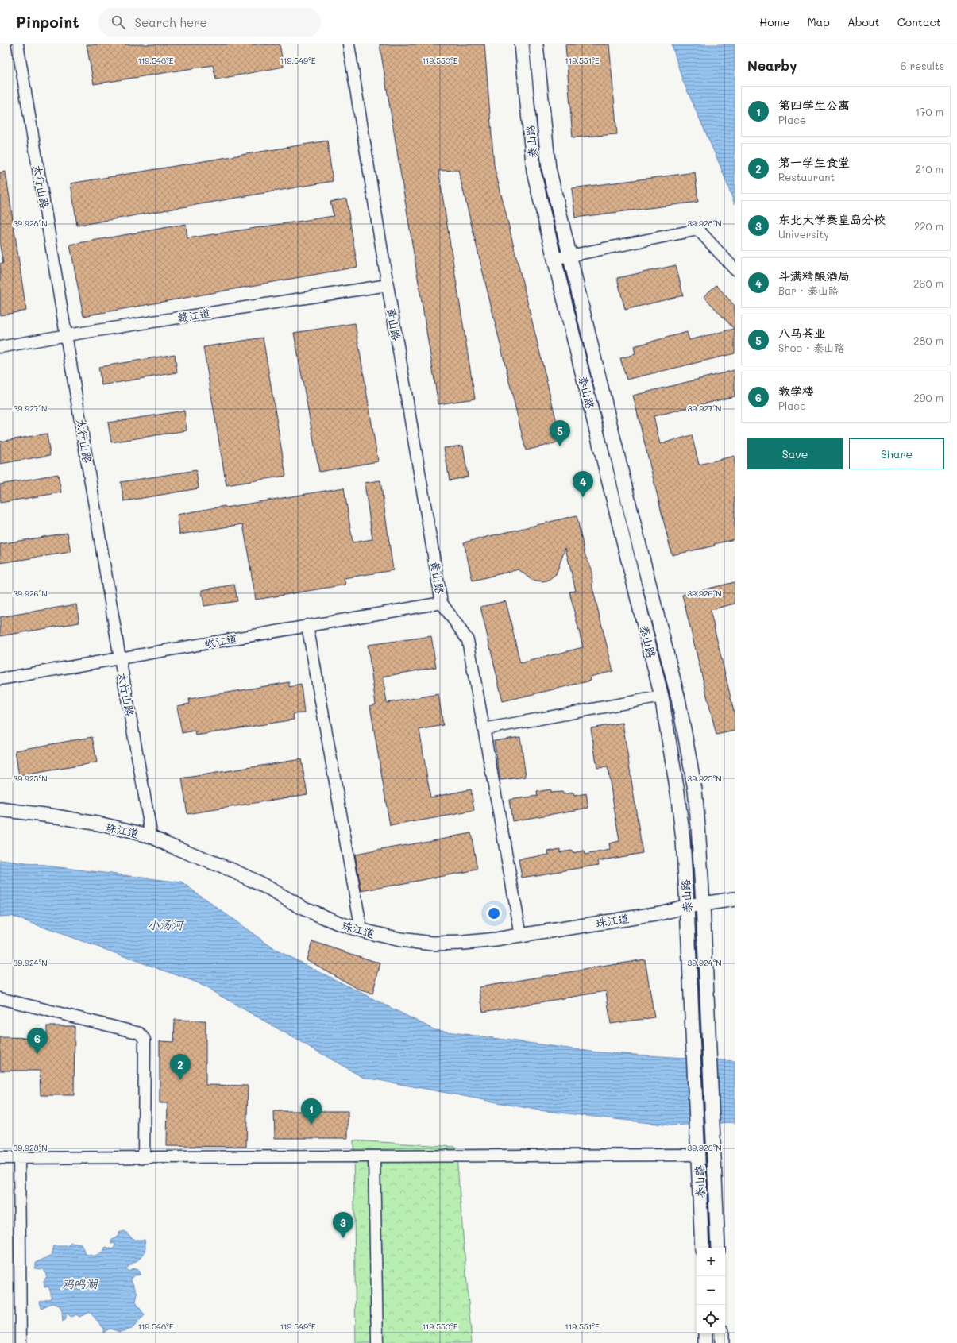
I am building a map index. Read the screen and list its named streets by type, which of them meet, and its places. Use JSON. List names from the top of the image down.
{
  "streets": {
    "street": [
      "泰山路",
      "太行山路",
      "赣江道",
      "黄山路",
      "岷江道",
      "珠江道"
    ]
  },
  "crossings": [
    ["泰山路", "珠江道"],
    ["太行山路", "赣江道"],
    ["太行山路", "岷江道"],
    ["太行山路", "珠江道"],
    ["赣江道", "黄山路"],
    ["黄山路", "岷江道"]
  ],
  "water": ["小汤河", "鸡鸣湖"],
  "page": {
    "header": "Pinpoint",
    "search": "Search here",
    "nav": [
      "Home",
      "Map",
      "About",
      "Contact"
    ],
    "heading": ["Nearby", "6 results"],
    "list": [
      {
        "mark": "1",
        "name": "第四学生公寓",
        "note": "Place",
        "value": "170 m"
      },
      {
        "mark": "2",
        "name": "第一学生食堂",
        "note": "Restaurant",
        "value": "210 m"
      },
      {
        "mark": "3",
        "name": "东北大学秦皇岛分校",
        "note": "University",
        "value": "220 m"
      },
      {
        "mark": "4",
        "name": "斗满精酿酒局",
        "note": "Bar · 泰山路",
        "value": "260 m"
      },
      {
        "mark": "5",
        "name": "八马茶业",
        "note": "Shop · 泰山路",
        "value": "280 m"
      },
      {
        "mark": "6",
        "name": "教学楼",
        "note": "Place",
        "value": "290 m"
      }
    ],
    "pins": [
      "5",
      "4",
      "6",
      "2",
      "1",
      "3"
    ],
    "buttons": ["Save", "Share"],
    "map_buttons": ["+", "−"]
  },
  "coordinates": [
    "119.548°E",
    "119.549°E",
    "119.550°E",
    "119.551°E",
    "39.928°N",
    "39.927°N",
    "39.926°N",
    "39.925°N",
    "39.924°N",
    "39.923°N"
  ]
}
